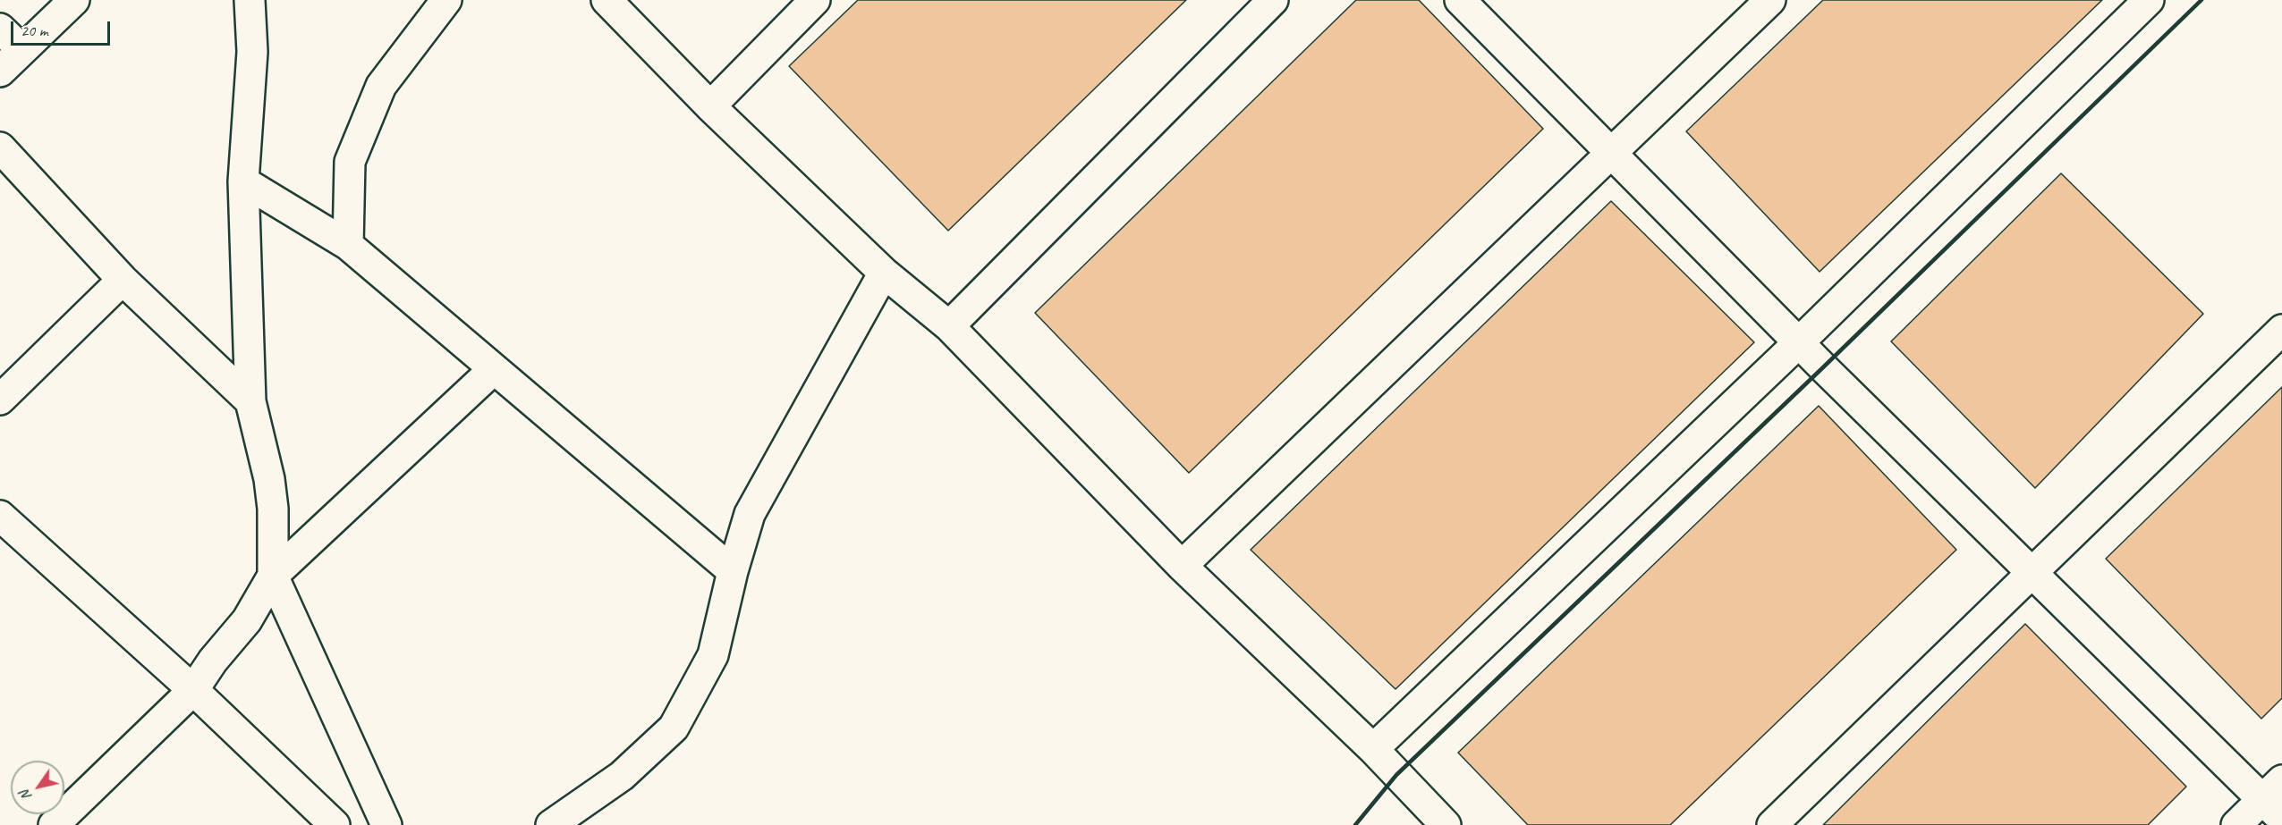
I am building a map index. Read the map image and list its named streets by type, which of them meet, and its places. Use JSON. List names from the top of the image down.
{
  "scale_bar": "20 m",
  "north": "bottom left"
}
